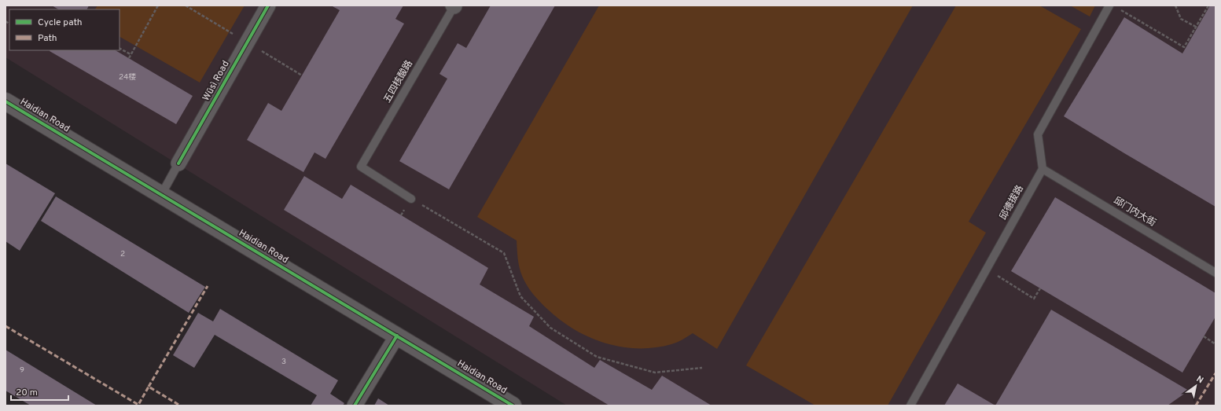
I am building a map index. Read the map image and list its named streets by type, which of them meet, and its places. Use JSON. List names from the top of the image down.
{
  "streets": {
    "street": ["Wūsì Road", "Haidian Road"],
    "lane": ["五四核酸路", "邱德拔路", "邱门内大街"]
  },
  "crossings": [
    ["邱德拔路", "邱门内大街"]
  ],
  "house_numbers": [
    "24楼",
    "2",
    "3",
    "9"
  ],
  "legend": ["Cycle path", "Path"],
  "scale_bar": "20 m",
  "north": "top right"
}
